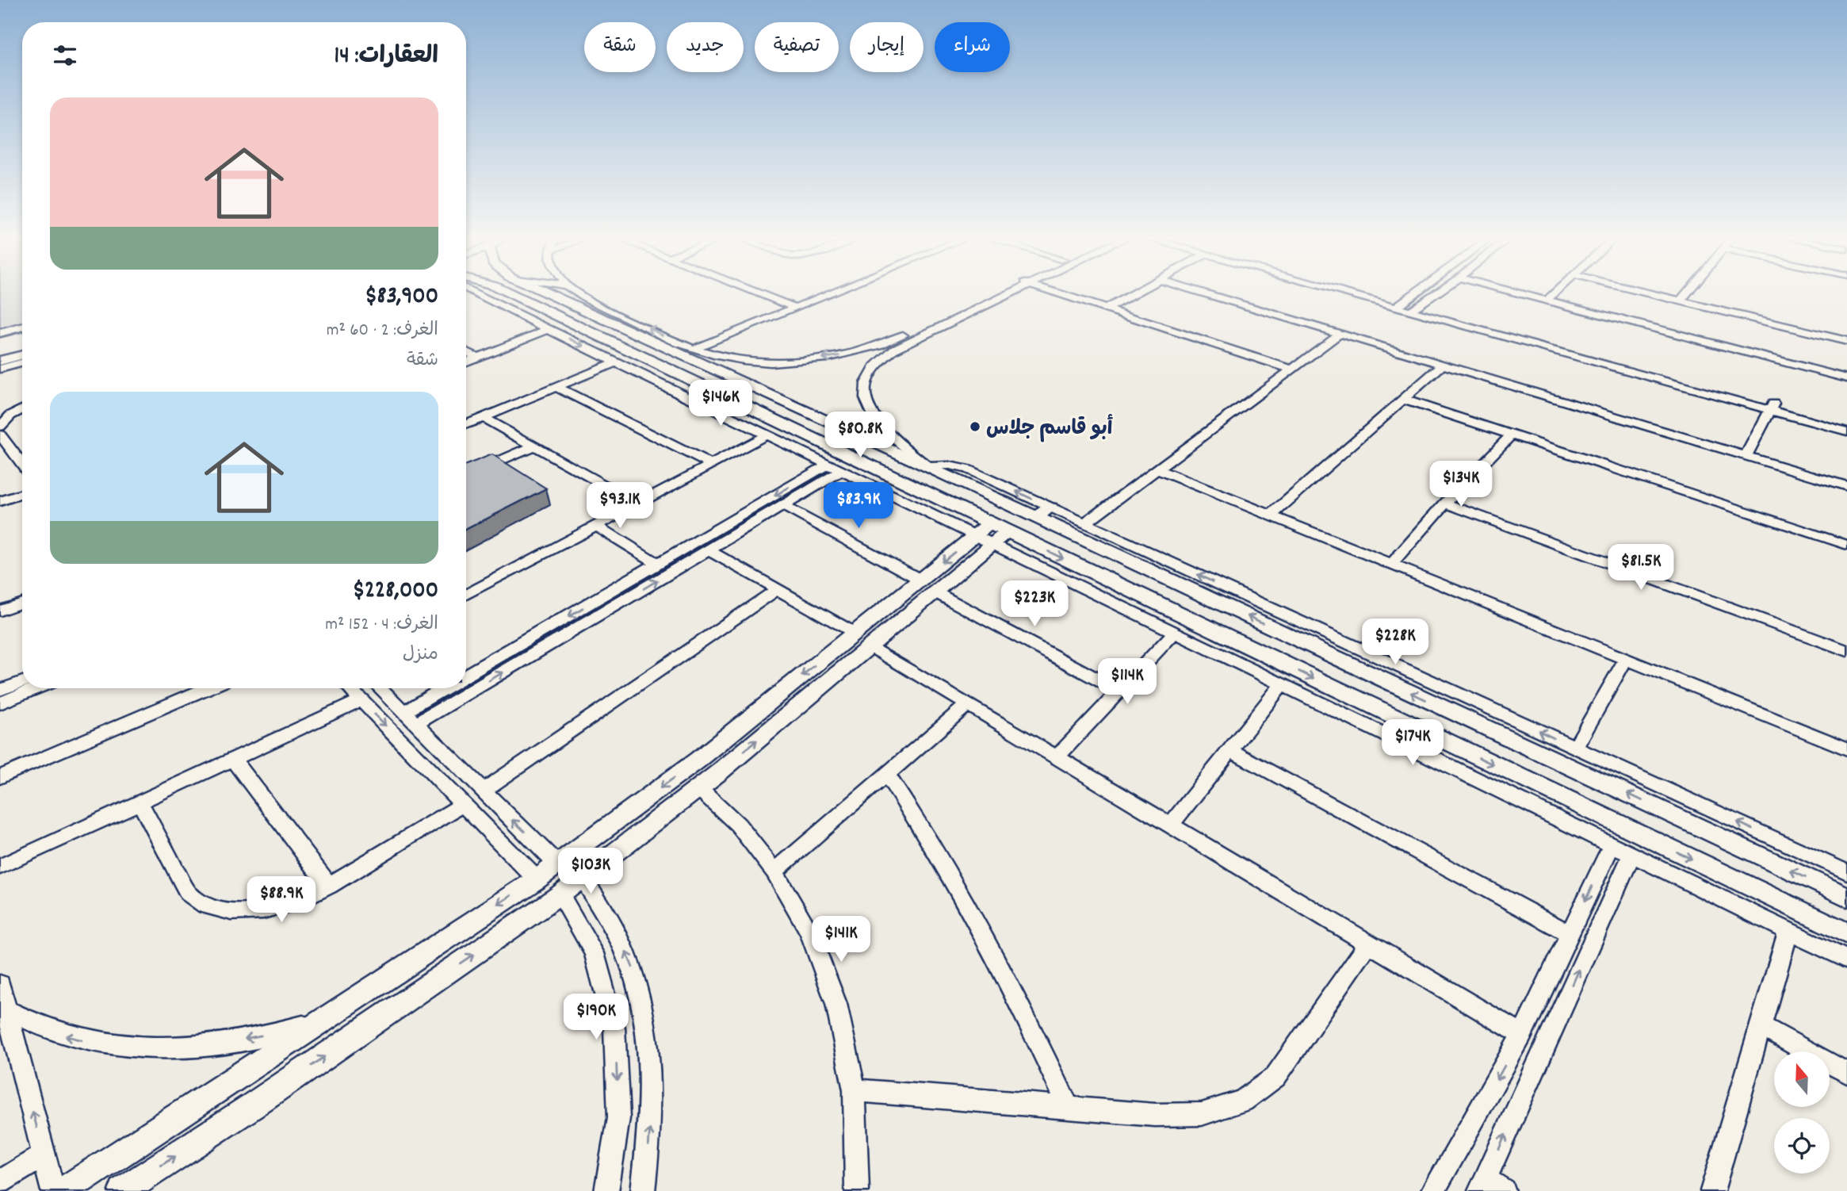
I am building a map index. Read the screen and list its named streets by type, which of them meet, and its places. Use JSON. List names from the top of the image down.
{
  "places": ["أبو قاسم جلاس"],
  "north": "top",
  "page": {
    "chip": [
      "شراء",
      "إيجار",
      "تصفية",
      "جديد",
      "شقة"
    ],
    "heading": "العقارات: 14",
    "list": [
      {
        "name": "$83,900",
        "note": "الغرف: 2 · 60 m² · شقة"
      },
      {
        "name": "$228,000",
        "note": "الغرف: 4 · 152 m² · منزل"
      }
    ],
    "price": [
      "$146K",
      "$80.8K",
      "$134K",
      "$93.1K",
      "$83.9K",
      "$81.5K",
      "$223K",
      "$228K",
      "$114K",
      "$174K",
      "$103K",
      "$88.9K",
      "$141K",
      "$190K"
    ]
  }
}
